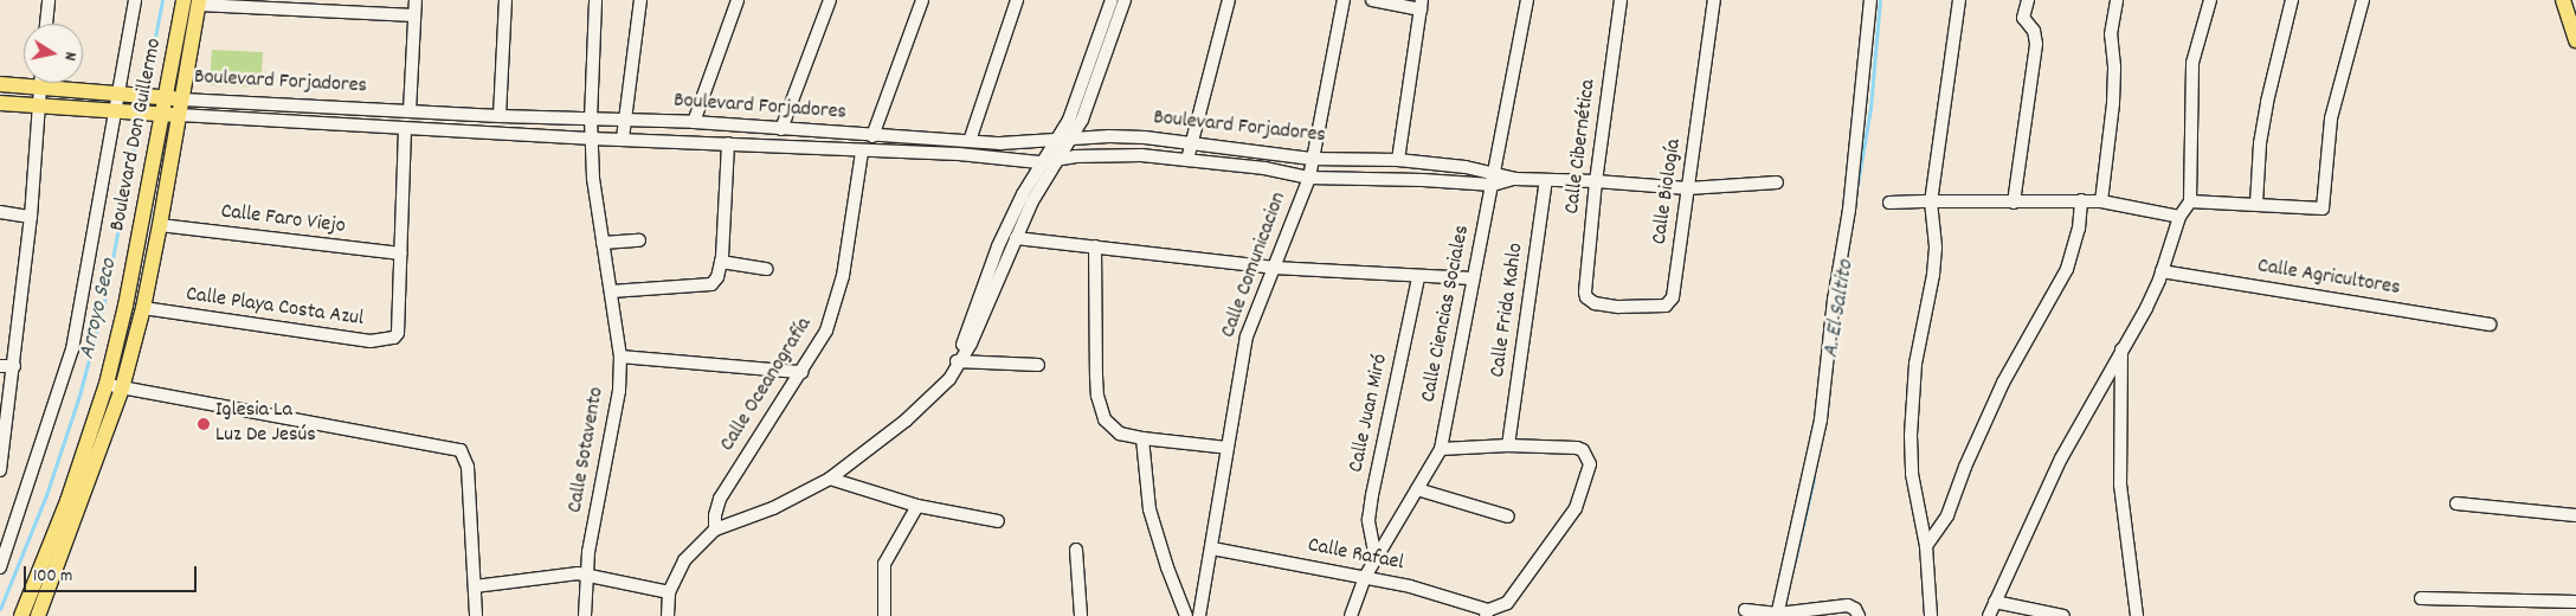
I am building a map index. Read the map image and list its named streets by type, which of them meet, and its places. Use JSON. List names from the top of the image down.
{
  "streets": {
    "main road": ["Boulevard Forjadores", "Boulevard Don Guillermo"],
    "street": [
      "Calle Cibernética",
      "Calle Biología",
      "Calle Faro Viejo",
      "Calle Comunicacion",
      "Calle Agricultores",
      "Calle Playa Costa Azul",
      "Calle Frida Kahlo",
      "Calle Ciencias Sociales",
      "Calle Oceanografía",
      "Calle Juan Miró",
      "Calle Sotavento",
      "Calle Rafael"
    ]
  },
  "crossings": [
    ["Boulevard Forjadores", "Boulevard Don Guillermo"],
    ["Boulevard Forjadores", "Calle Cibernética"],
    ["Boulevard Forjadores", "Calle Biología"],
    ["Boulevard Forjadores", "Calle Comunicacion"],
    ["Boulevard Forjadores", "Calle Frida Kahlo"],
    ["Boulevard Forjadores", "Calle Ciencias Sociales"],
    ["Boulevard Forjadores", "Calle Oceanografía"],
    ["Boulevard Forjadores", "Calle Sotavento"],
    ["Boulevard Don Guillermo", "Calle Faro Viejo"],
    ["Boulevard Don Guillermo", "Calle Playa Costa Azul"],
    ["Calle Cibernética", "Calle Biología"],
    ["Calle Faro Viejo", "Calle Playa Costa Azul"],
    ["Calle Comunicacion", "Calle Rafael"],
    ["Calle Ciencias Sociales", "Calle Juan Miró"],
    ["Calle Ciencias Sociales", "Calle Rafael"]
  ],
  "water": ["Arroyo Seco", "A. El Saltito"],
  "places": ["Iglesia La Luz De Jesús"],
  "scale_bar": "100 m",
  "north": "right"
}
